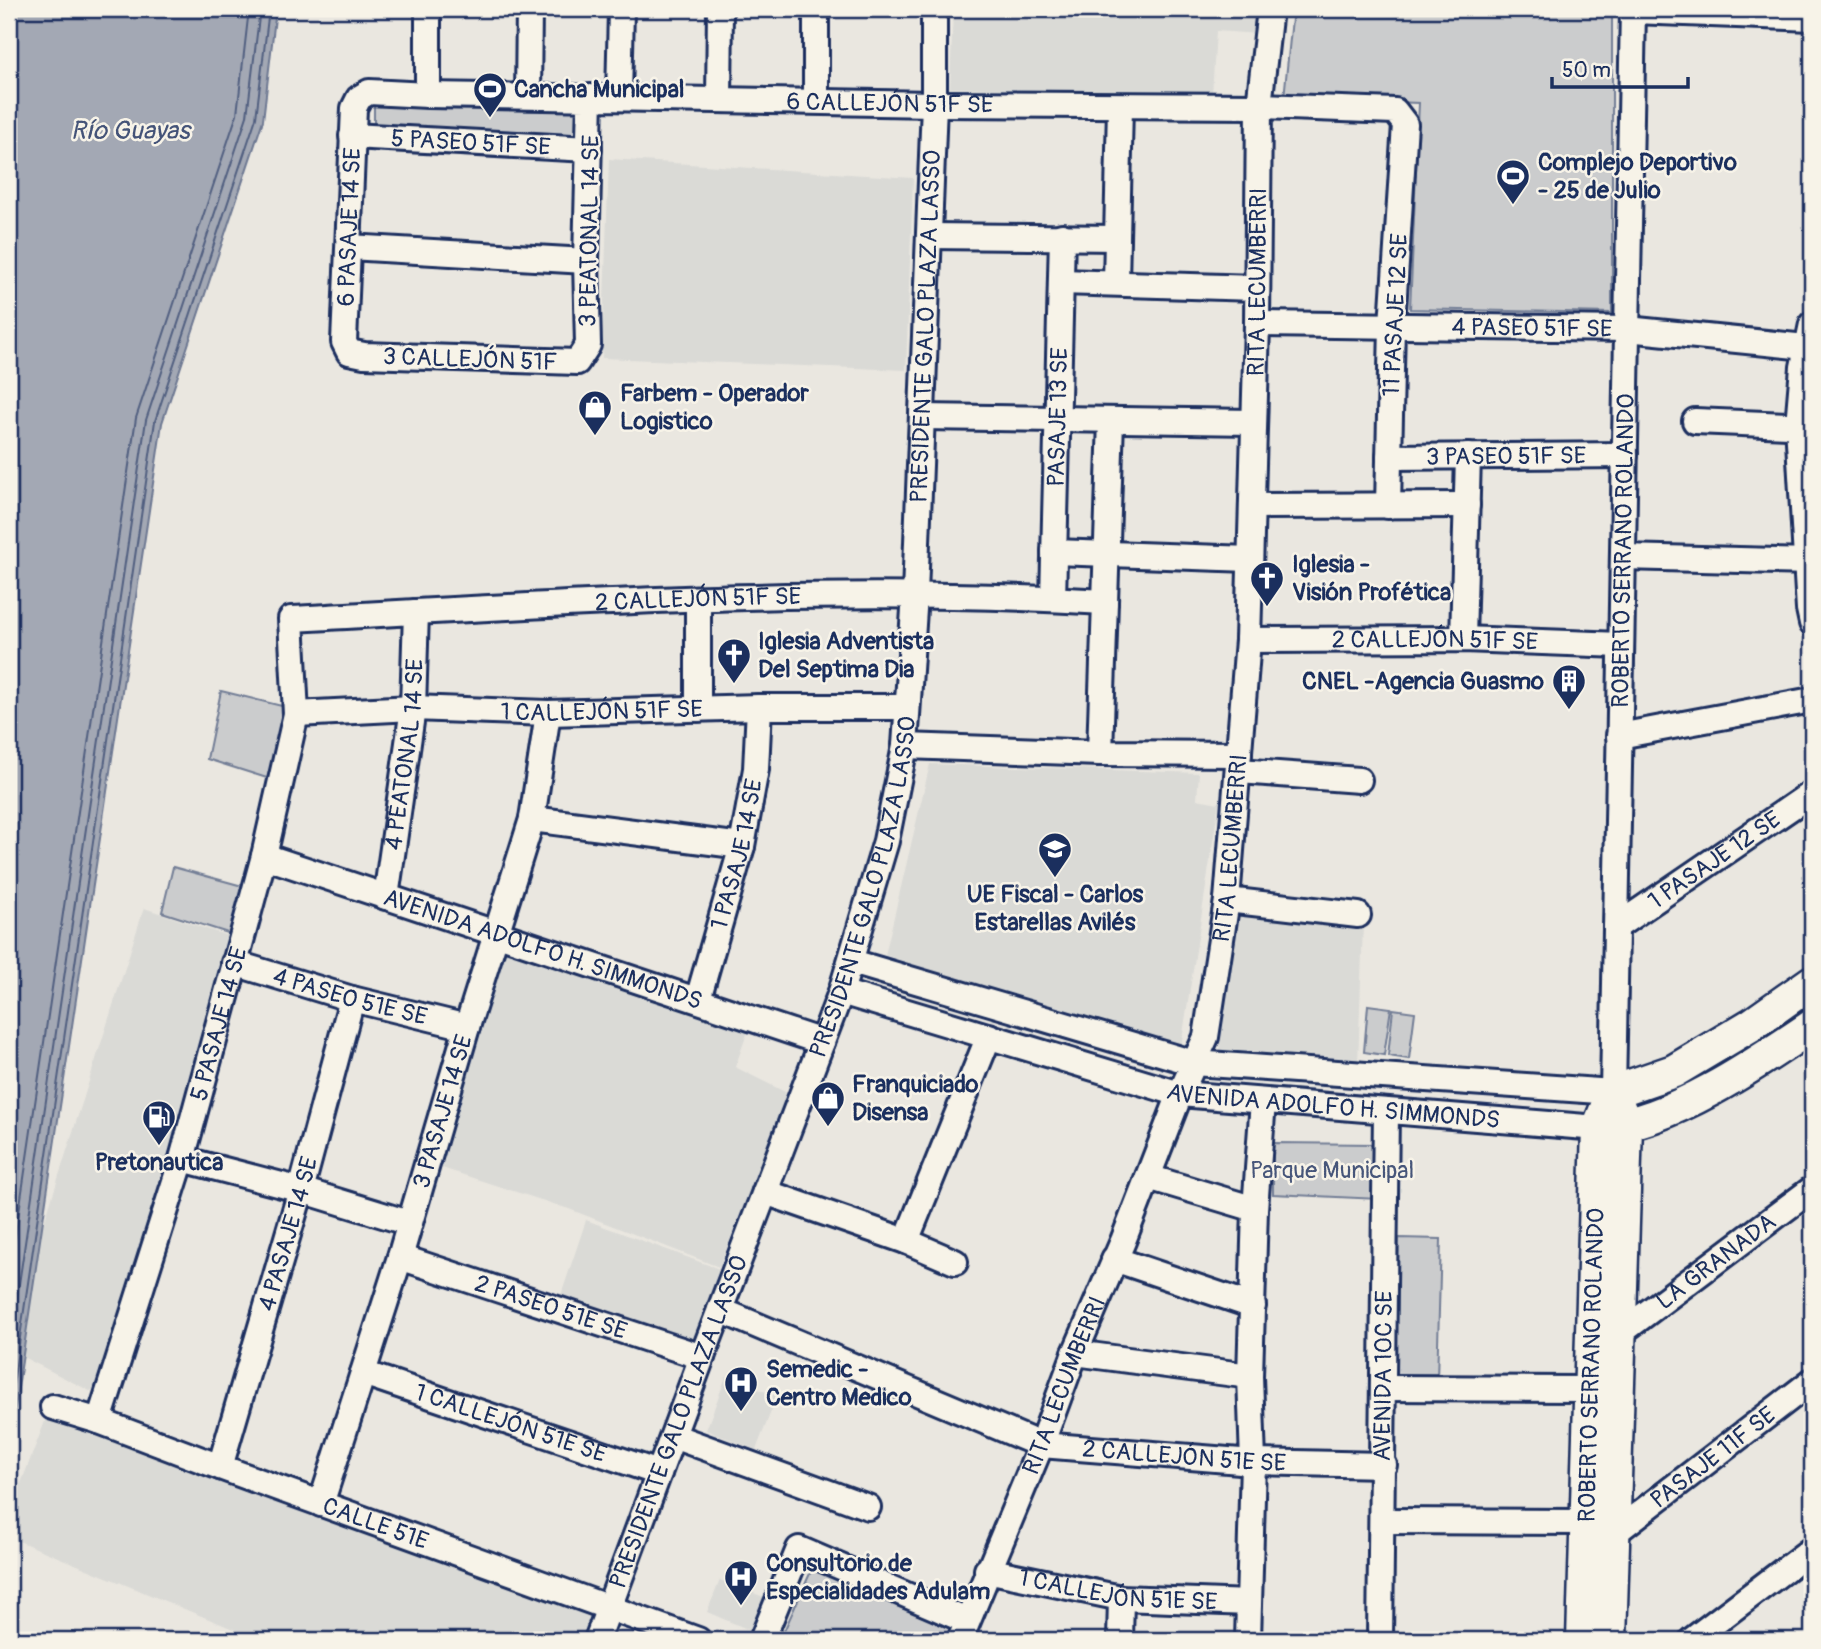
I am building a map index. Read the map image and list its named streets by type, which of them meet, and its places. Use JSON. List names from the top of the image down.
{
  "streets": {
    "main road": ["ROBERTO SERRANO ROLANDO", "AVENIDA ADOLFO H. SIMMONDS"],
    "street": [
      "6 CALLEJÓN 51F SE",
      "5 PASEO 51F SE",
      "6 PASAJE 14 SE",
      "3 PEATONAL 14 SE",
      "RITA LECUMBERRI",
      "11 PASAJE 12 SE",
      "PRESIDENTE GALO PLAZA LASSO",
      "4 PASEO 51F SE",
      "3 CALLEJÓN 51F",
      "PASAJE 13 SE",
      "3 PASEO 51F SE",
      "2 CALLEJÓN 51F SE",
      "1 CALLEJÓN 51F SE",
      "4 PEATONAL 14 SE",
      "1 PASAJE 14 SE",
      "1 PASAJE 12 SE",
      "4 PASEO 51E SE",
      "5 PASAJE 14 SE",
      "3 PASAJE 14 SE",
      "4 PASAJE 14 SE",
      "LA GRANADA",
      "2 PASEO 51E SE",
      "AVENIDA 10C SE",
      "1 CALLEJÓN 51E SE",
      "2 CALLEJÓN 51E SE",
      "PASAJE 11F SE",
      "CALLE 51E"
    ]
  },
  "crossings": [
    ["6 CALLEJÓN 51F SE", "6 PASAJE 14 SE"],
    ["6 CALLEJÓN 51F SE", "3 PEATONAL 14 SE"],
    ["6 CALLEJÓN 51F SE", "RITA LECUMBERRI"],
    ["6 CALLEJÓN 51F SE", "11 PASAJE 12 SE"],
    ["6 CALLEJÓN 51F SE", "PRESIDENTE GALO PLAZA LASSO"],
    ["5 PASEO 51F SE", "6 PASAJE 14 SE"],
    ["5 PASEO 51F SE", "3 PEATONAL 14 SE"],
    ["6 PASAJE 14 SE", "3 CALLEJÓN 51F"],
    ["3 PEATONAL 14 SE", "3 CALLEJÓN 51F"],
    ["RITA LECUMBERRI", "4 PASEO 51F SE"],
    ["RITA LECUMBERRI", "3 PASEO 51F SE"],
    ["RITA LECUMBERRI", "2 CALLEJÓN 51F SE"],
    ["RITA LECUMBERRI", "AVENIDA ADOLFO H. SIMMONDS"],
    ["RITA LECUMBERRI", "1 CALLEJÓN 51E SE"],
    ["RITA LECUMBERRI", "2 CALLEJÓN 51E SE"],
    ["11 PASAJE 12 SE", "4 PASEO 51F SE"],
    ["11 PASAJE 12 SE", "3 PASEO 51F SE"],
    ["PRESIDENTE GALO PLAZA LASSO", "2 CALLEJÓN 51F SE"],
    ["PRESIDENTE GALO PLAZA LASSO", "1 CALLEJÓN 51F SE"],
    ["PRESIDENTE GALO PLAZA LASSO", "AVENIDA ADOLFO H. SIMMONDS"],
    ["PRESIDENTE GALO PLAZA LASSO", "2 PASEO 51E SE"],
    ["PRESIDENTE GALO PLAZA LASSO", "1 CALLEJÓN 51E SE"],
    ["PRESIDENTE GALO PLAZA LASSO", "2 CALLEJÓN 51E SE"],
    ["PRESIDENTE GALO PLAZA LASSO", "CALLE 51E"],
    ["4 PASEO 51F SE", "ROBERTO SERRANO ROLANDO"],
    ["PASAJE 13 SE", "2 CALLEJÓN 51F SE"],
    ["3 PASEO 51F SE", "ROBERTO SERRANO ROLANDO"],
    ["ROBERTO SERRANO ROLANDO", "2 CALLEJÓN 51F SE"],
    ["ROBERTO SERRANO ROLANDO", "1 PASAJE 12 SE"],
    ["ROBERTO SERRANO ROLANDO", "AVENIDA ADOLFO H. SIMMONDS"],
    ["ROBERTO SERRANO ROLANDO", "LA GRANADA"],
    ["ROBERTO SERRANO ROLANDO", "PASAJE 11F SE"],
    ["2 CALLEJÓN 51F SE", "4 PEATONAL 14 SE"],
    ["2 CALLEJÓN 51F SE", "5 PASAJE 14 SE"],
    ["1 CALLEJÓN 51F SE", "4 PEATONAL 14 SE"],
    ["1 CALLEJÓN 51F SE", "1 PASAJE 14 SE"],
    ["1 CALLEJÓN 51F SE", "5 PASAJE 14 SE"],
    ["1 CALLEJÓN 51F SE", "3 PASAJE 14 SE"],
    ["4 PEATONAL 14 SE", "AVENIDA ADOLFO H. SIMMONDS"],
    ["1 PASAJE 14 SE", "AVENIDA ADOLFO H. SIMMONDS"],
    ["AVENIDA ADOLFO H. SIMMONDS", "5 PASAJE 14 SE"],
    ["AVENIDA ADOLFO H. SIMMONDS", "3 PASAJE 14 SE"],
    ["AVENIDA ADOLFO H. SIMMONDS", "AVENIDA 10C SE"],
    ["4 PASEO 51E SE", "5 PASAJE 14 SE"],
    ["4 PASEO 51E SE", "3 PASAJE 14 SE"],
    ["4 PASEO 51E SE", "4 PASAJE 14 SE"],
    ["5 PASAJE 14 SE", "CALLE 51E"],
    ["3 PASAJE 14 SE", "2 PASEO 51E SE"],
    ["3 PASAJE 14 SE", "1 CALLEJÓN 51E SE"],
    ["3 PASAJE 14 SE", "CALLE 51E"],
    ["4 PASAJE 14 SE", "CALLE 51E"],
    ["AVENIDA 10C SE", "2 CALLEJÓN 51E SE"]
  ],
  "water": ["Río Guayas"],
  "parks": ["Parque Municipal"],
  "places": {
    "sports": ["Cancha Municipal", "Complejo Deportivo - 25 de Julio"],
    "shop": ["Farbem - Operador Logistico", "Franquiciado Disensa"],
    "church": ["Iglesia - Visión Profética", "Iglesia Adventista Del Septima Dia"],
    "building": ["CNEL -Agencia Guasmo"],
    "school or university": ["UE Fiscal - Carlos Estarellas Avilés"],
    "fuel station": ["Pretonautica"],
    "hospital": ["Semedic - Centro Medico", "Consultorio de Especialidades Adulam"]
  },
  "scale_bar": "50 m"
}
